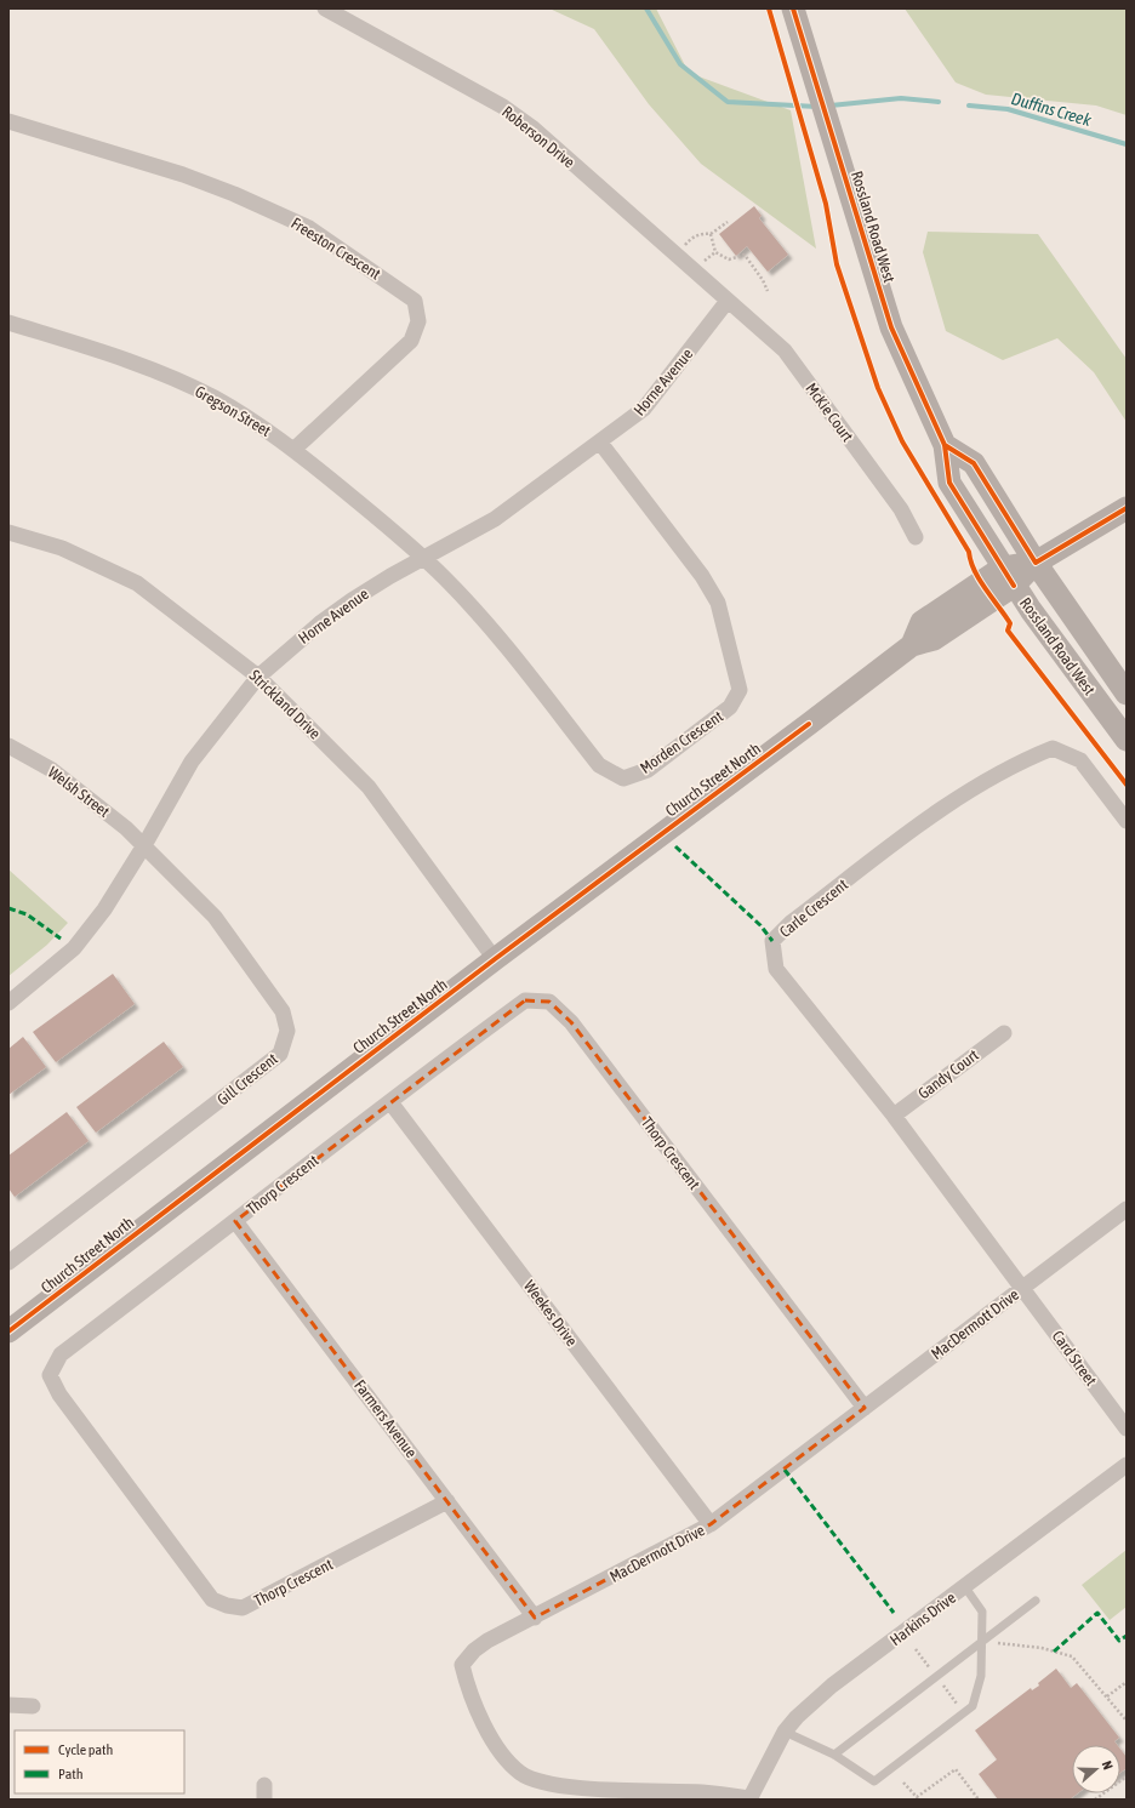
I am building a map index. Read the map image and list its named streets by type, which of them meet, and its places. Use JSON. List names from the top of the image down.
{
  "streets": {
    "street": [
      "Roberson Drive",
      "Rossland Road West",
      "Freeston Crescent",
      "Horne Avenue",
      "Gregson Street",
      "McKie Court",
      "Strickland Drive",
      "Morden Crescent",
      "Church Street North",
      "Welsh Street",
      "Carle Crescent",
      "Gandy Court",
      "Gill Crescent",
      "Thorp Crescent",
      "Weekes Drive",
      "MacDermott Drive",
      "Card Street",
      "Farmers Avenue",
      "Harkins Drive"
    ]
  },
  "crossings": [
    ["Roberson Drive", "Horne Avenue"],
    ["Roberson Drive", "McKie Court"],
    ["Rossland Road West", "Church Street North"],
    ["Freeston Crescent", "Gregson Street"],
    ["Horne Avenue", "Gregson Street"],
    ["Horne Avenue", "McKie Court"],
    ["Horne Avenue", "Strickland Drive"],
    ["Horne Avenue", "Morden Crescent"],
    ["Horne Avenue", "Welsh Street"],
    ["Horne Avenue", "Gill Crescent"],
    ["Gregson Street", "Morden Crescent"],
    ["Strickland Drive", "Church Street North"],
    ["Welsh Street", "Gill Crescent"],
    ["Carle Crescent", "Gandy Court"],
    ["Carle Crescent", "MacDermott Drive"],
    ["Carle Crescent", "Card Street"],
    ["Thorp Crescent", "Weekes Drive"],
    ["Thorp Crescent", "MacDermott Drive"],
    ["Thorp Crescent", "Farmers Avenue"],
    ["Weekes Drive", "MacDermott Drive"],
    ["MacDermott Drive", "Card Street"],
    ["MacDermott Drive", "Farmers Avenue"],
    ["MacDermott Drive", "Harkins Drive"]
  ],
  "water": ["Duffins Creek"],
  "legend": ["Cycle path", "Path"],
  "north": "right"
}
